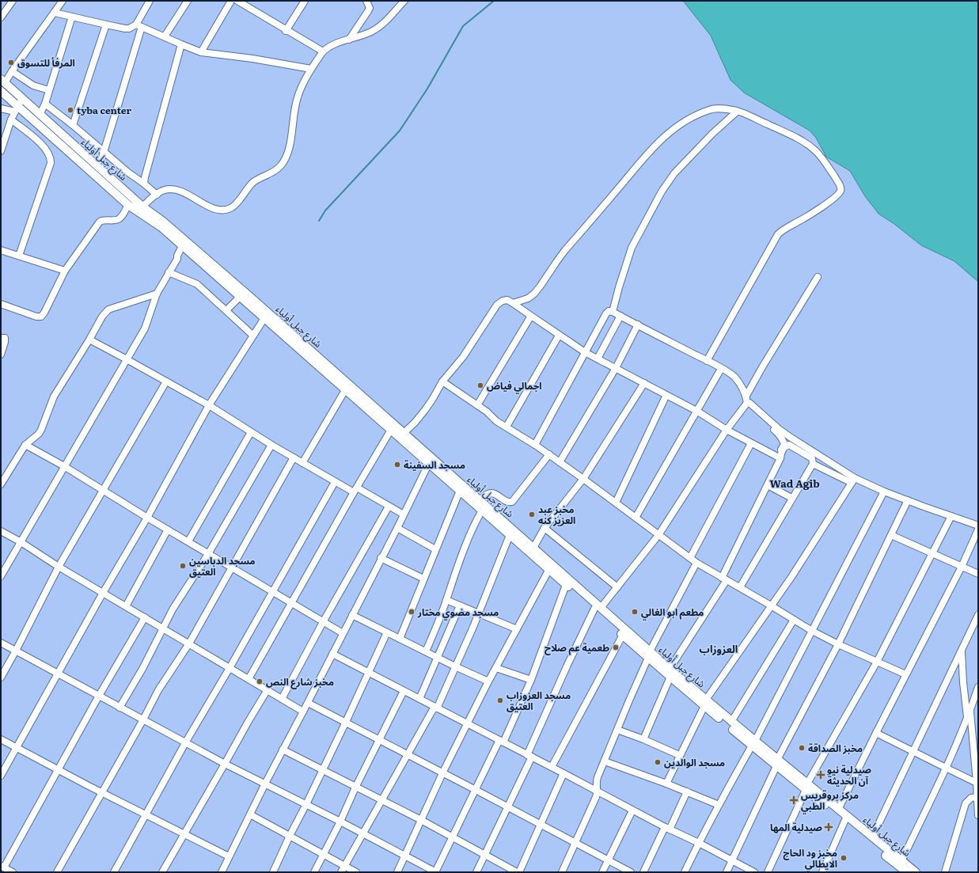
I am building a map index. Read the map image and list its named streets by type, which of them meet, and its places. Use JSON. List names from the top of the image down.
{
  "streets": {
    "main road": ["شارع جبل أولياء"]
  },
  "districts": ["Wad Agib", "العزوزاب"],
  "places": {
    "other": [
      "المرفأ للتسوق",
      "tyba center",
      "اجمالي فياض",
      "مسجد السفينة",
      "مخبز عبد العزيز كنه",
      "مسجد الدباسين العتيق",
      "مسجد مضوي مختار",
      "مطعم ابو الغالي",
      "طعمية عم صلاح",
      "مخبز شارع النص",
      "مسجد العزوزاب العتيق",
      "مخبز الصداقة",
      "مسجد الوالدين",
      "مخبز ود الحاج الايطالي"
    ],
    "health": ["صيدلية نيو آن الحديثة", "مركز بروقريس الطبي", "صيدلية المها"]
  }
}
